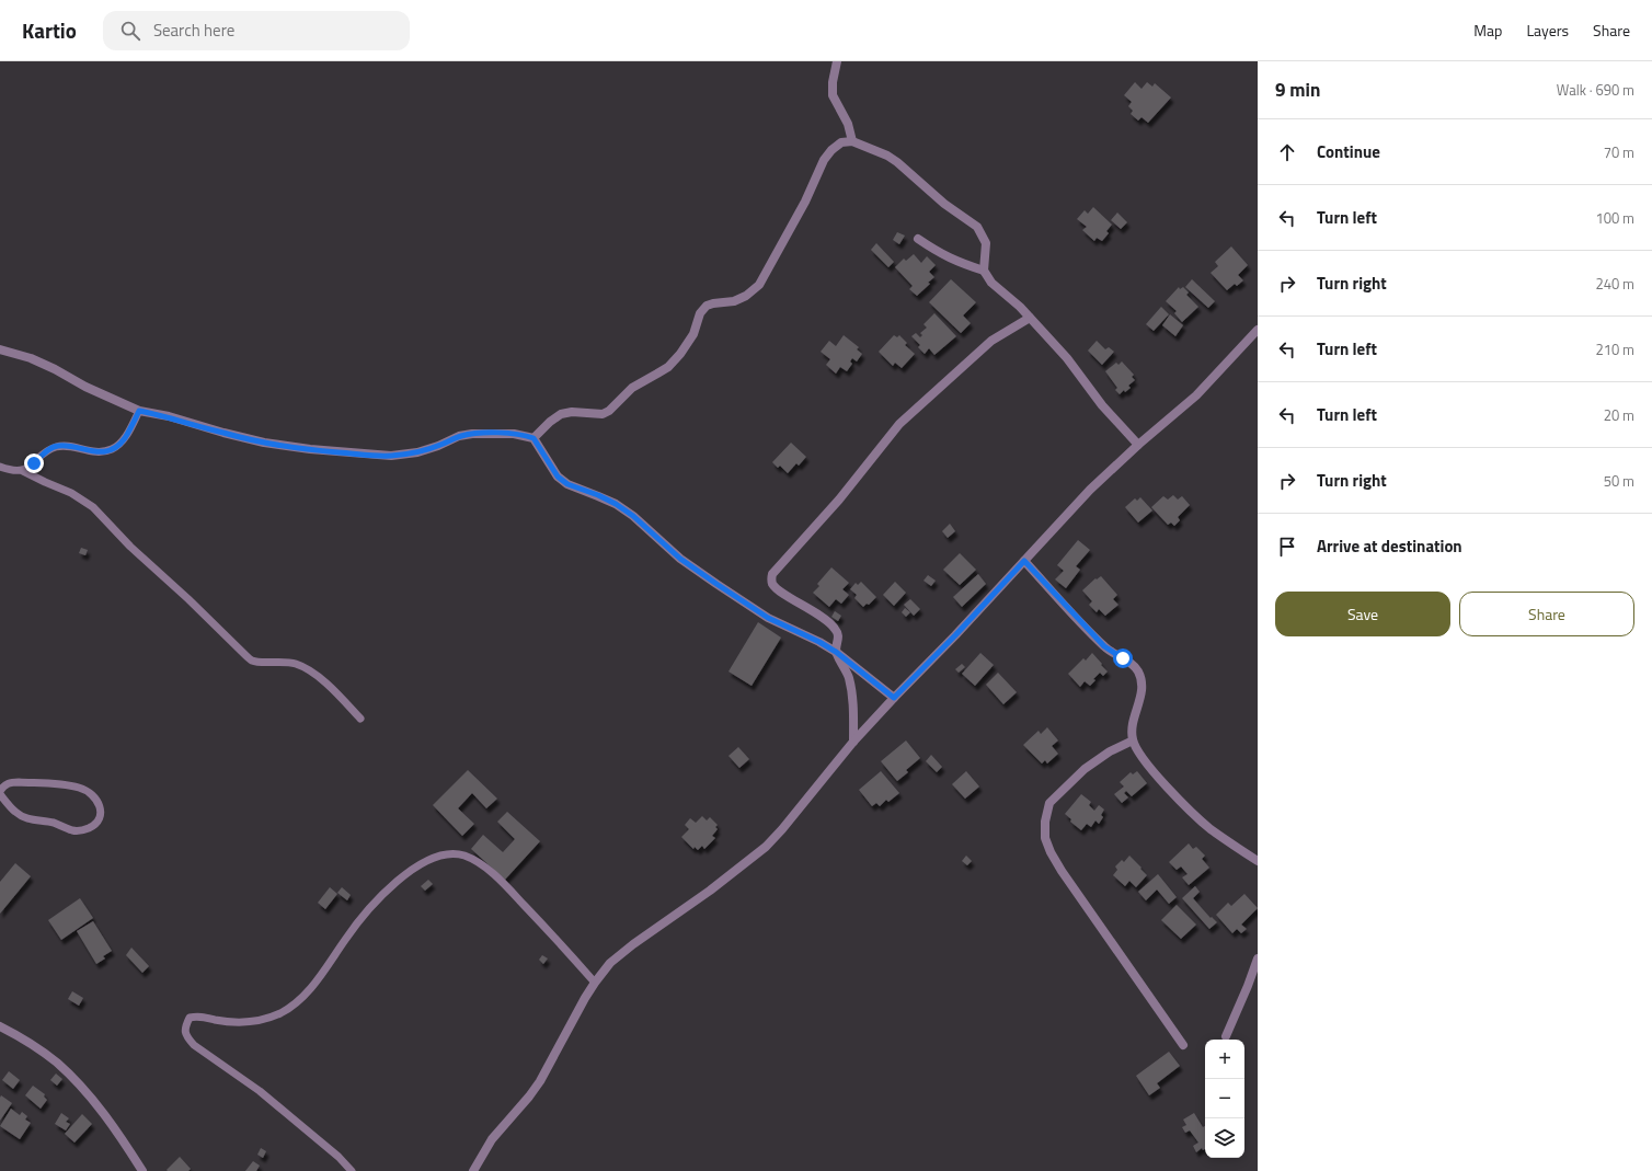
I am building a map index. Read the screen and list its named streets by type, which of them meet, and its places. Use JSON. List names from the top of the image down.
{
  "page": {
    "header": "Kartio",
    "search": "Search here",
    "nav": ["Map", "Layers", "Share"],
    "heading": ["9 min", "Walk · 690 m"],
    "list": [
      ["Continue", "70 m"],
      ["Turn left", "100 m"],
      ["Turn right", "240 m"],
      ["Turn left", "210 m"],
      ["Turn left", "20 m"],
      ["Turn right", "50 m"],
      "Arrive at destination"
    ],
    "buttons": ["Save", "Share"],
    "map_buttons": ["+", "−"]
  }
}
